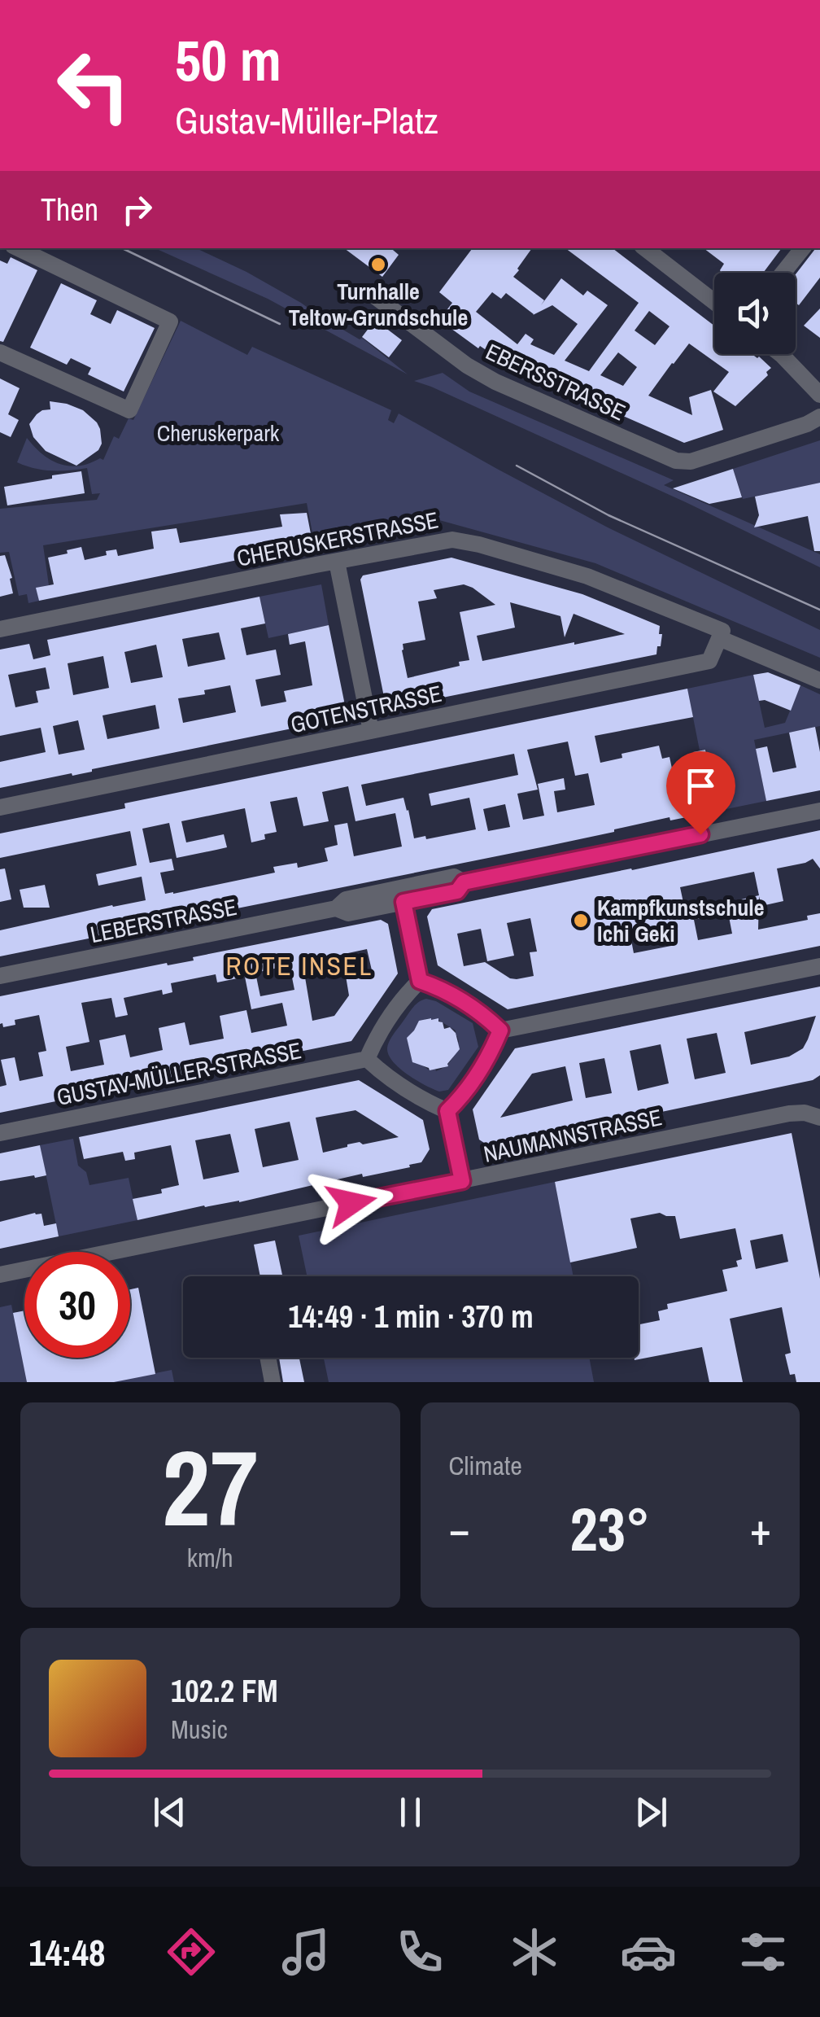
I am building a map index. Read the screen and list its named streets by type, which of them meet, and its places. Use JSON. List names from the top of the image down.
{
  "streets": {
    "street": [
      "EBERSSTRASSE",
      "CHERUSKERSTRASSE",
      "GOTENSTRASSE",
      "LEBERSTRASSE",
      "GUSTAV-MÜLLER-STRASSE",
      "NAUMANNSTRASSE"
    ]
  },
  "crossings": [
    ["CHERUSKERSTRASSE", "GOTENSTRASSE"]
  ],
  "districts": ["ROTE INSEL"],
  "parks": ["Cheruskerpark"],
  "places": ["Turnhalle Teltow-Grundschule", "Kampfkunstschule Ichi Geki"],
  "page": {
    "turn": ["50 m", "Gustav-Müller-Platz"],
    "then": "Then",
    "limit": "30",
    "trip": "14:49 · 1 min · 370 m",
    "tile": [
      ["27", "km/h"],
      "Climate"
    ],
    "heat": ["−", "23°", "+"],
    "song": ["102.2 FM", "Music"],
    "tabs": "14:48"
  }
}
